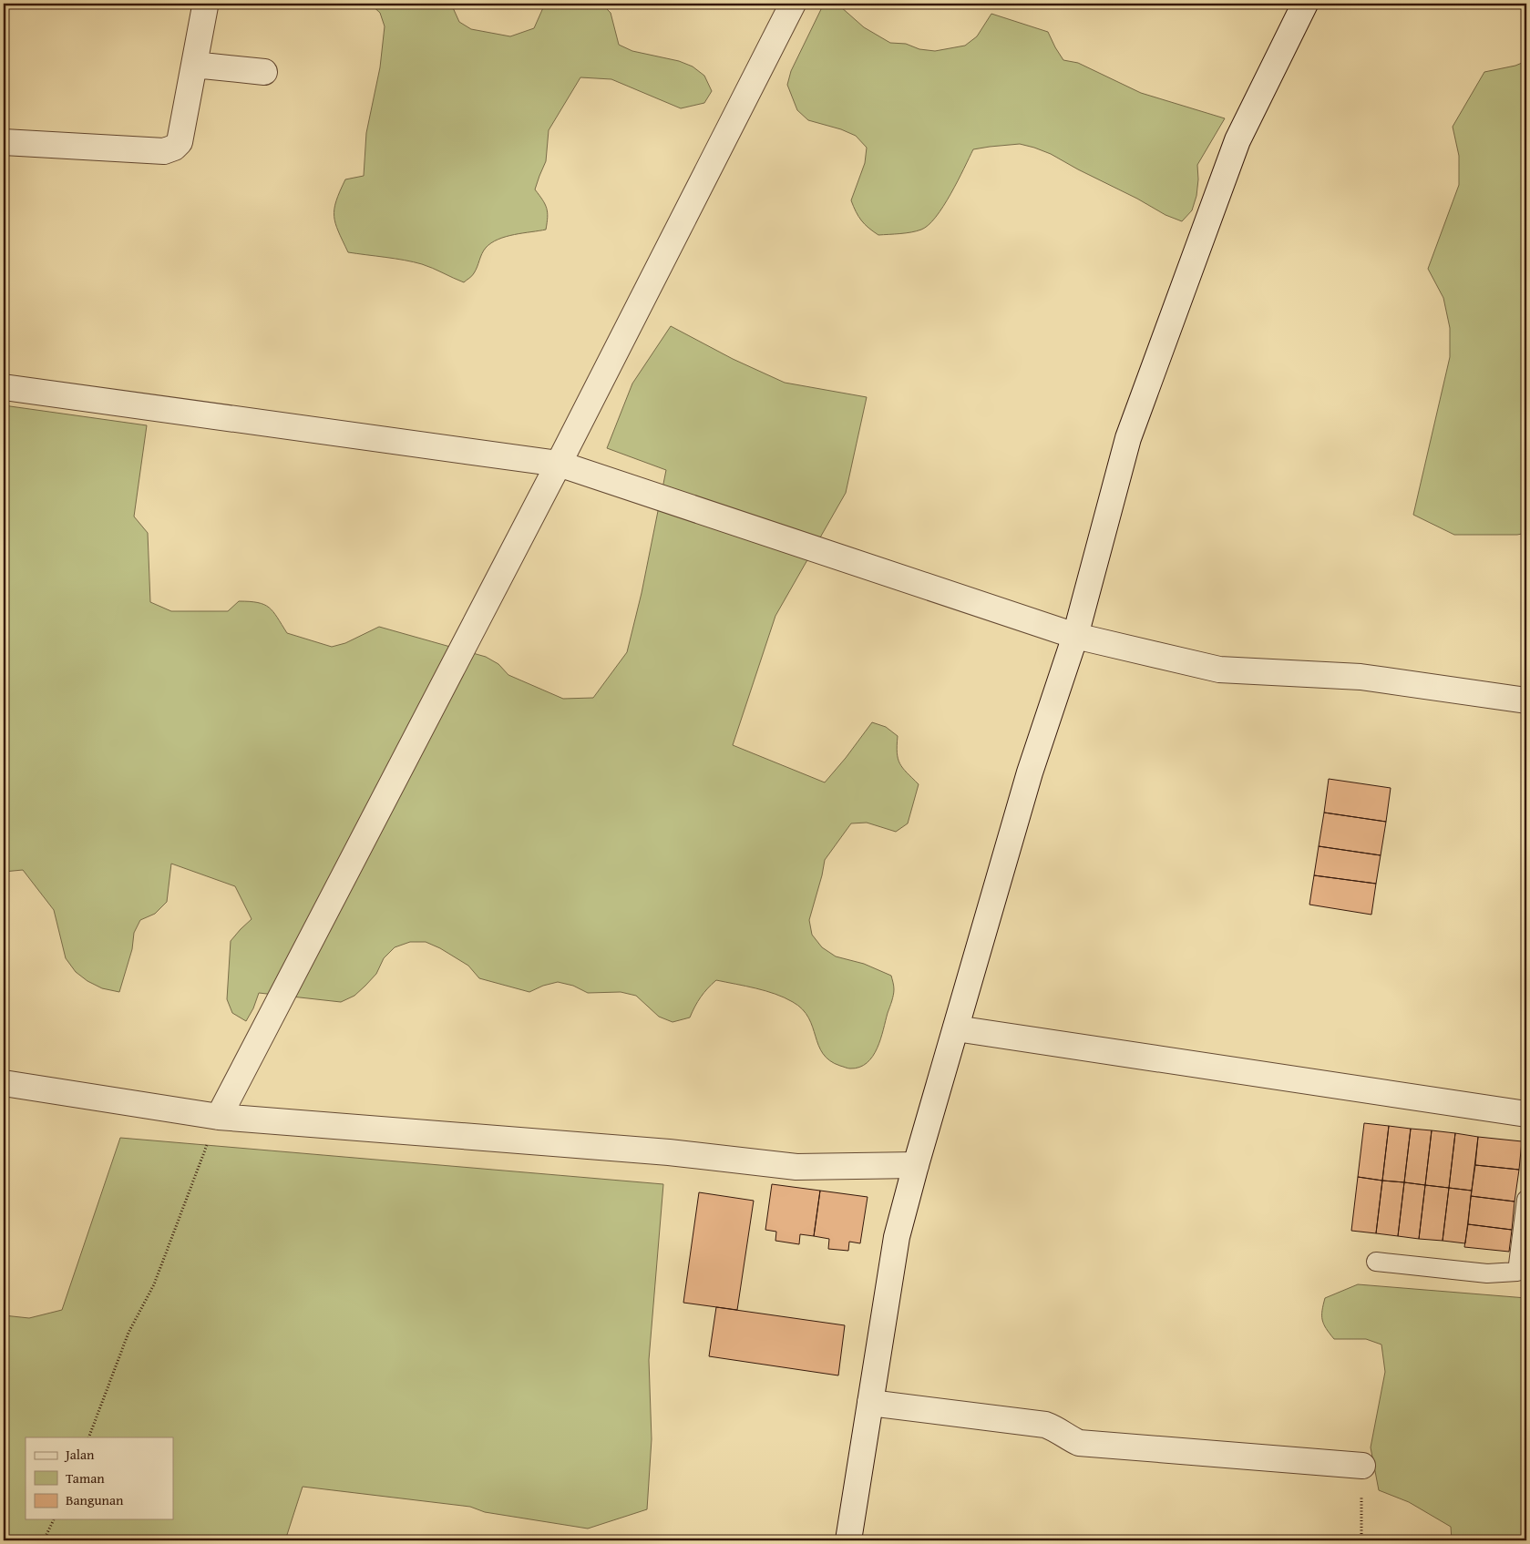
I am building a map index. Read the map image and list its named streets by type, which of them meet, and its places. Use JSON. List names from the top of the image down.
{
  "legend": ["Jalan", "Taman", "Bangunan"]
}
